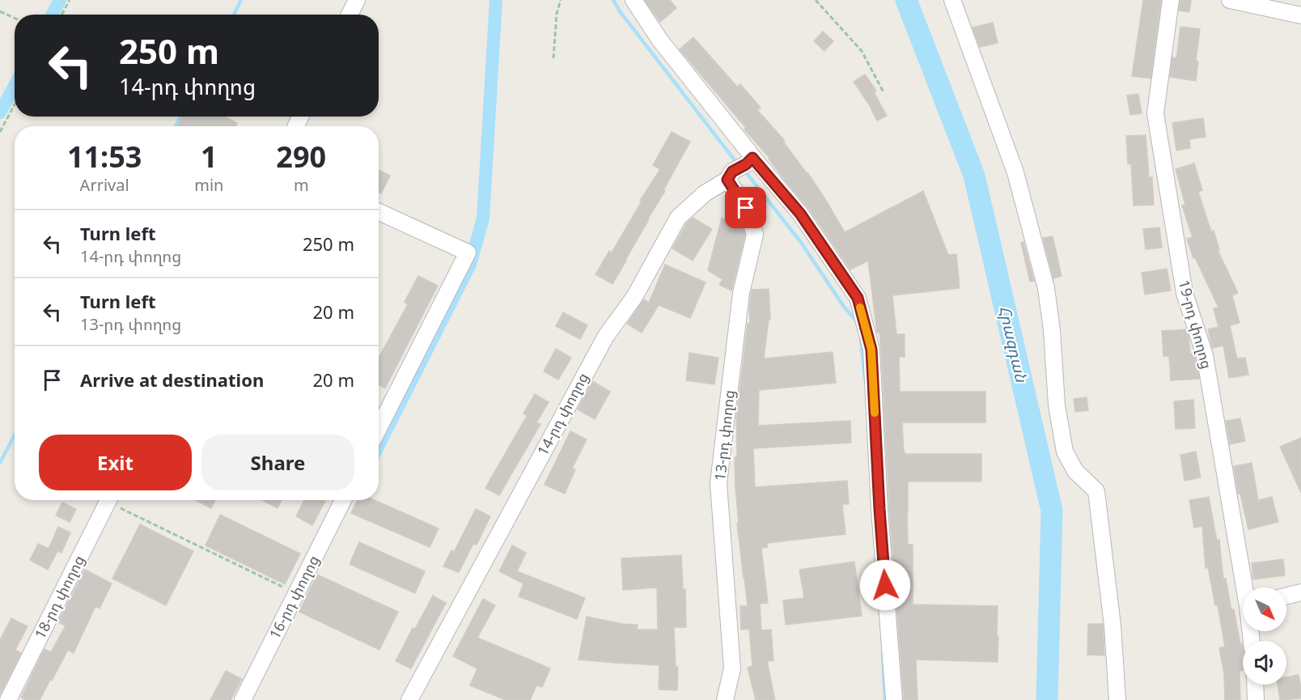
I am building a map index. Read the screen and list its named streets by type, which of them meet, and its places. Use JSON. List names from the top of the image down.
{
  "streets": {
    "street": [
      "19-րդ փողոց",
      "14-րդ փողոց",
      "13-րդ փողոց",
      "18-րդ փողոց",
      "16-րդ փողոց"
    ]
  },
  "crossings": [
    ["14-րդ փողոց", "13-րդ փողոց"]
  ],
  "water": ["Հրազդան"],
  "north": "bottom right",
  "page": {
    "turn": ["250 m", "14-րդ փողոց"],
    "eta": [
      "11:53",
      "Arrival",
      "1",
      "min",
      "290",
      "m"
    ],
    "list": [
      {
        "name": "Turn left",
        "note": "14-րդ փողոց",
        "value": "250 m"
      },
      {
        "name": "Turn left",
        "note": "13-րդ փողոց",
        "value": "20 m"
      },
      {
        "name": "Arrive at destination",
        "value": "20 m"
      }
    ],
    "buttons": ["Exit", "Share"]
  }
}
